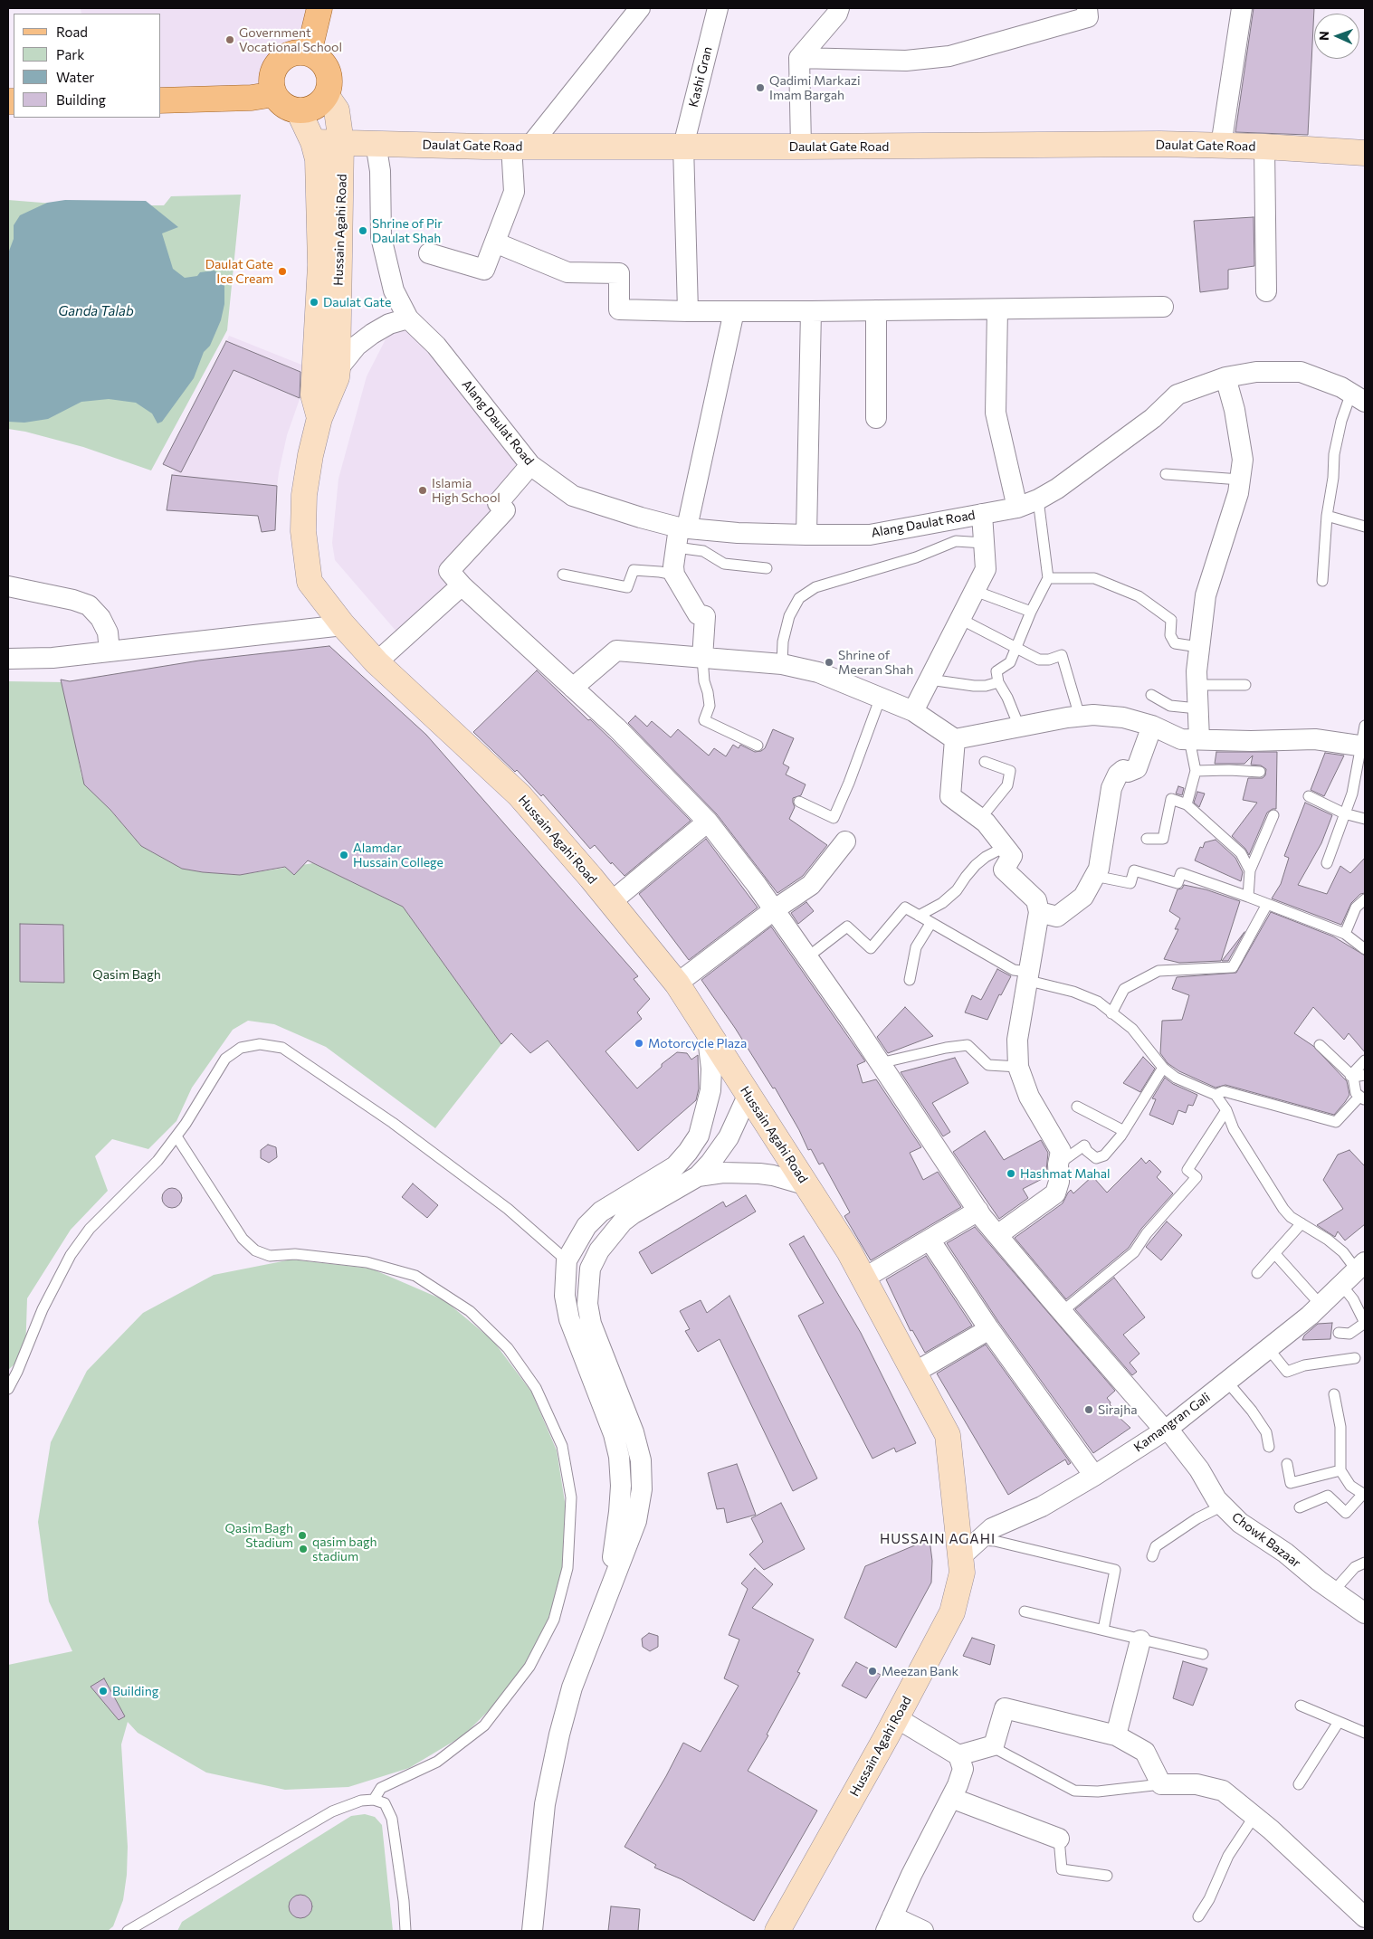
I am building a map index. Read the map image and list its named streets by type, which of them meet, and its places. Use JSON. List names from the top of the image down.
{
  "streets": {
    "main road": ["Daulat Gate Road", "Hussain Agahi Road"],
    "street": [
      "Kashi Gran",
      "Alang Daulat Road",
      "Kamangran Gali",
      "Chowk Bazaar"
    ]
  },
  "crossings": [
    ["Kashi Gran", "Daulat Gate Road"],
    ["Daulat Gate Road", "Hussain Agahi Road"],
    ["Daulat Gate Road", "Alang Daulat Road"],
    ["Hussain Agahi Road", "Kamangran Gali"],
    ["Alang Daulat Road", "Chowk Bazaar"],
    ["Kamangran Gali", "Chowk Bazaar"]
  ],
  "districts": ["HUSSAIN AGAHI"],
  "water": ["Ganda Talab"],
  "parks": ["Qasim Bagh"],
  "places": [
    "Government Vocational School",
    "Qadimi Markazi Imam Bargah",
    "Shrine of Pir Daulat Shah",
    "Daulat Gate Ice Cream",
    "Daulat Gate",
    "Islamia High School",
    "Shrine of Meeran Shah",
    "Alamdar Hussain College",
    "Motorcycle Plaza",
    "Hashmat Mahal",
    "Sirajha",
    "Qasim Bagh Stadium",
    "qasim bagh stadium",
    "Meezan Bank",
    "Building"
  ],
  "legend": [
    "Road",
    "Park",
    "Water",
    "Building"
  ],
  "north": "left"
}
